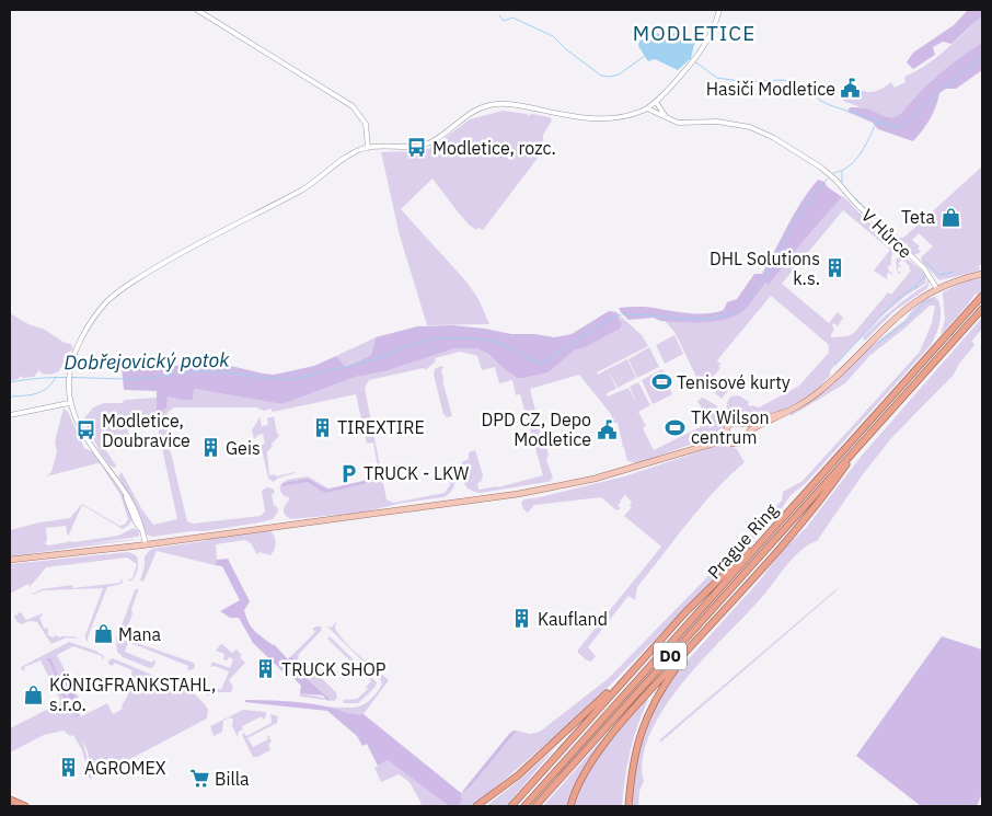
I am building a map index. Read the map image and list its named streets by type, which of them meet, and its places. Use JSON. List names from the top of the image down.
{
  "streets": {
    "highway": ["Prague Ring", "D0"],
    "street": ["V Hůrce"]
  },
  "crossings": [
    ["Prague Ring", "D0"]
  ],
  "districts": ["MODLETICE"],
  "water": ["Dobřejovický potok"],
  "places": {
    "public building": ["Hasiči Modletice", "DPD CZ, Depo Modletice"],
    "bus stop": ["Modletice, rozc.", "Modletice, Doubravice"],
    "shop": ["Teta", "Mana", "KÖNIGFRANKSTAHL, s.r.o."],
    "building": [
      "DHL Solutions k.s.",
      "TIREXTIRE",
      "Geis",
      "Kaufland",
      "TRUCK SHOP",
      "AGROMEX"
    ],
    "sports": ["Tenisové kurty", "TK Wilson centrum"],
    "parking": ["TRUCK - LKW"],
    "supermarket": ["Billa"]
  }
}
